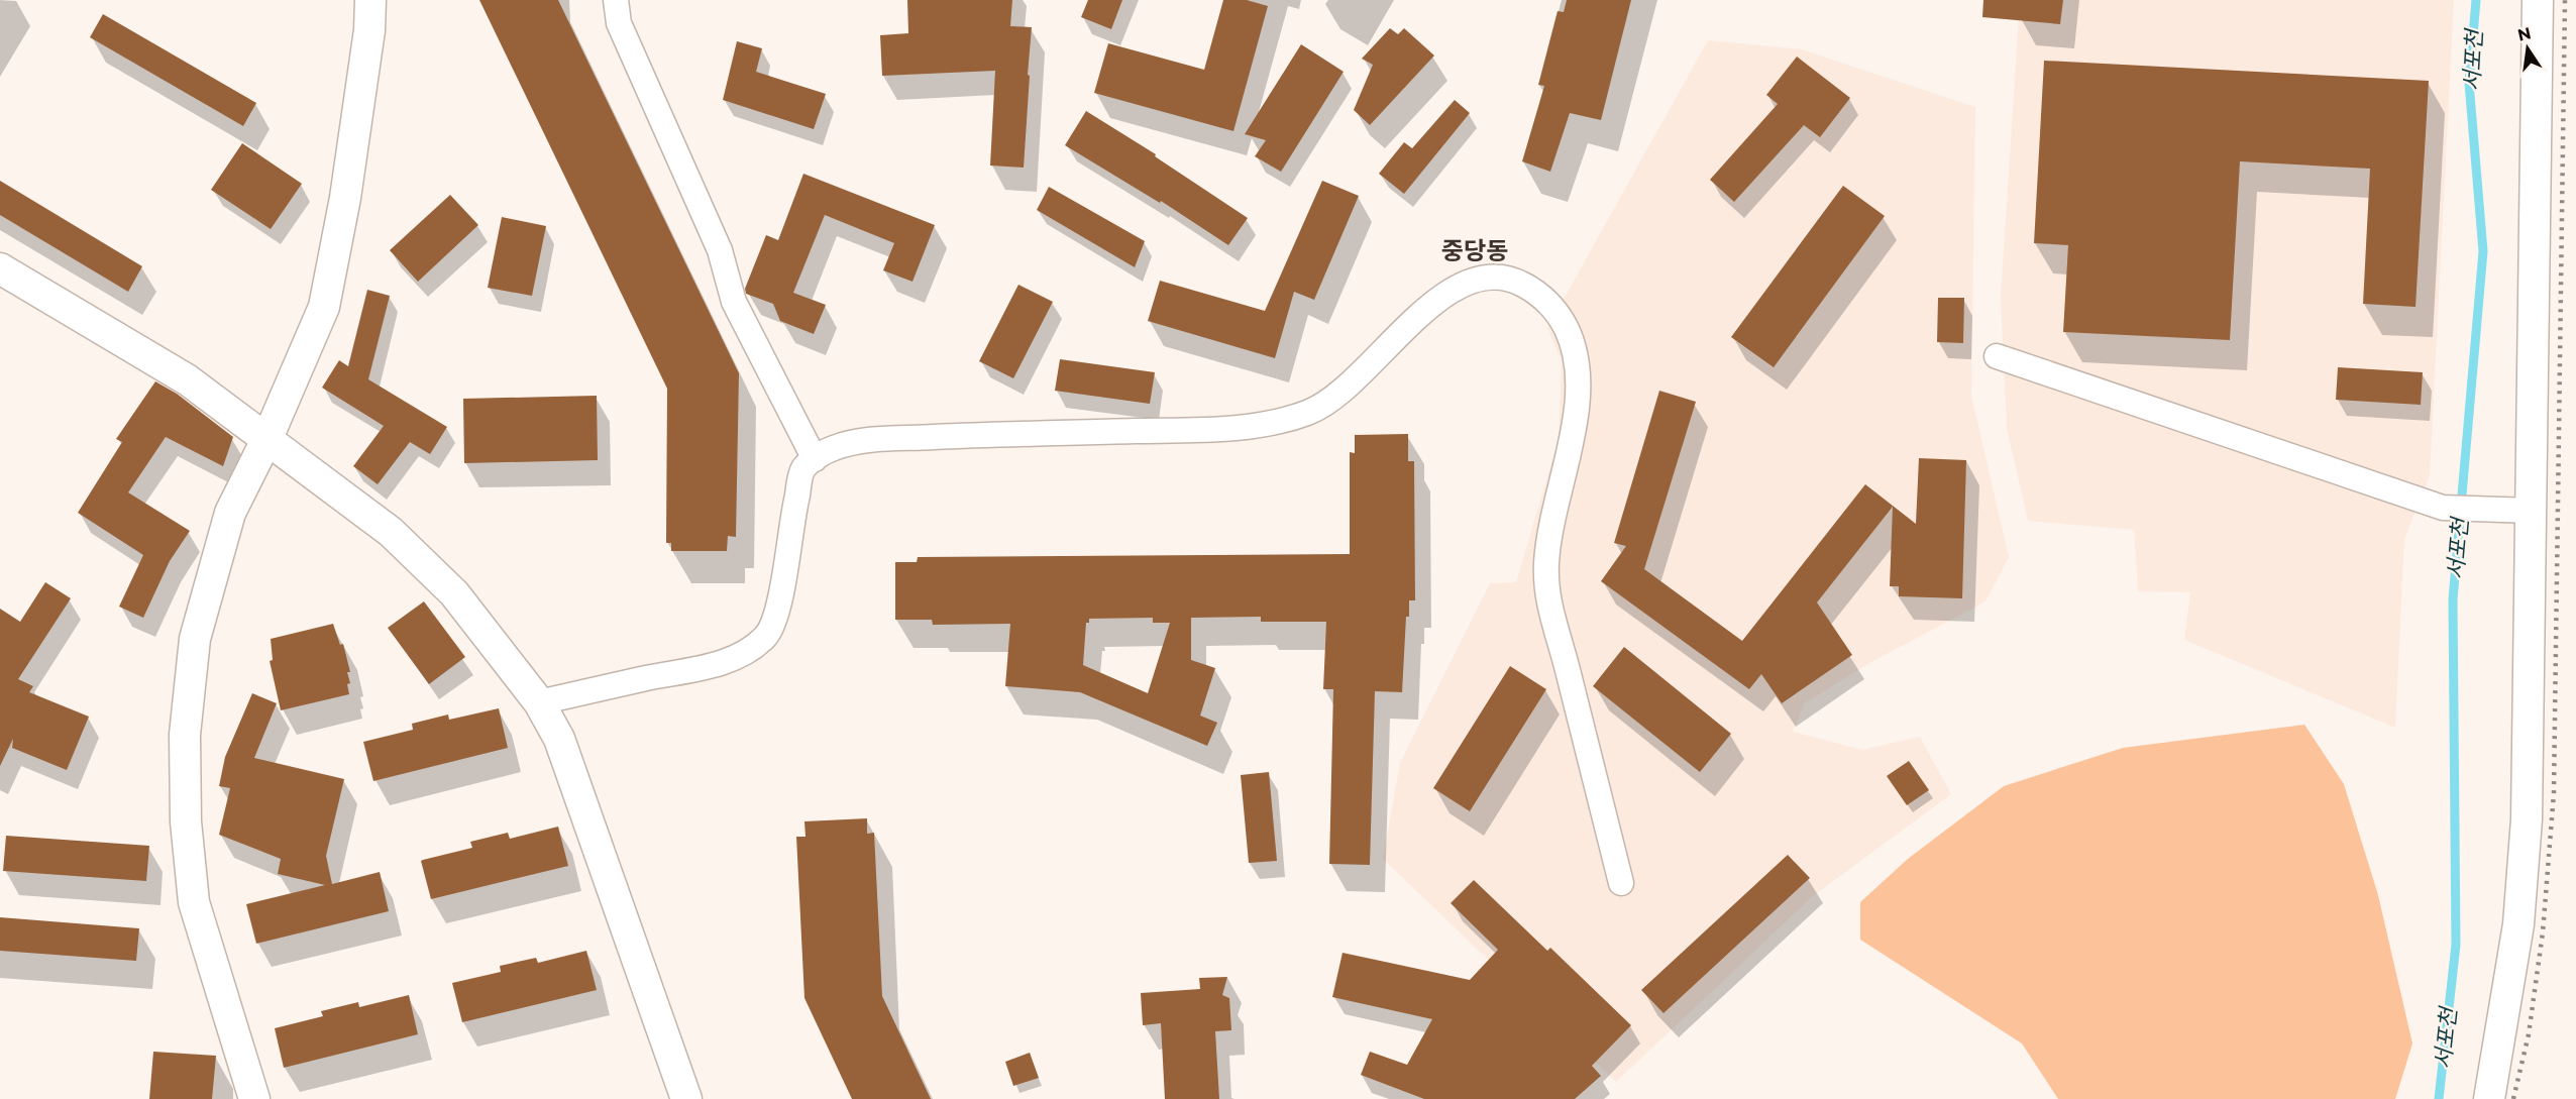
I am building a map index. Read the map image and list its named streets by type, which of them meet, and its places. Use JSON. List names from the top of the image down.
{
  "districts": ["중당동"],
  "water": ["서포천"],
  "north": "top"
}
